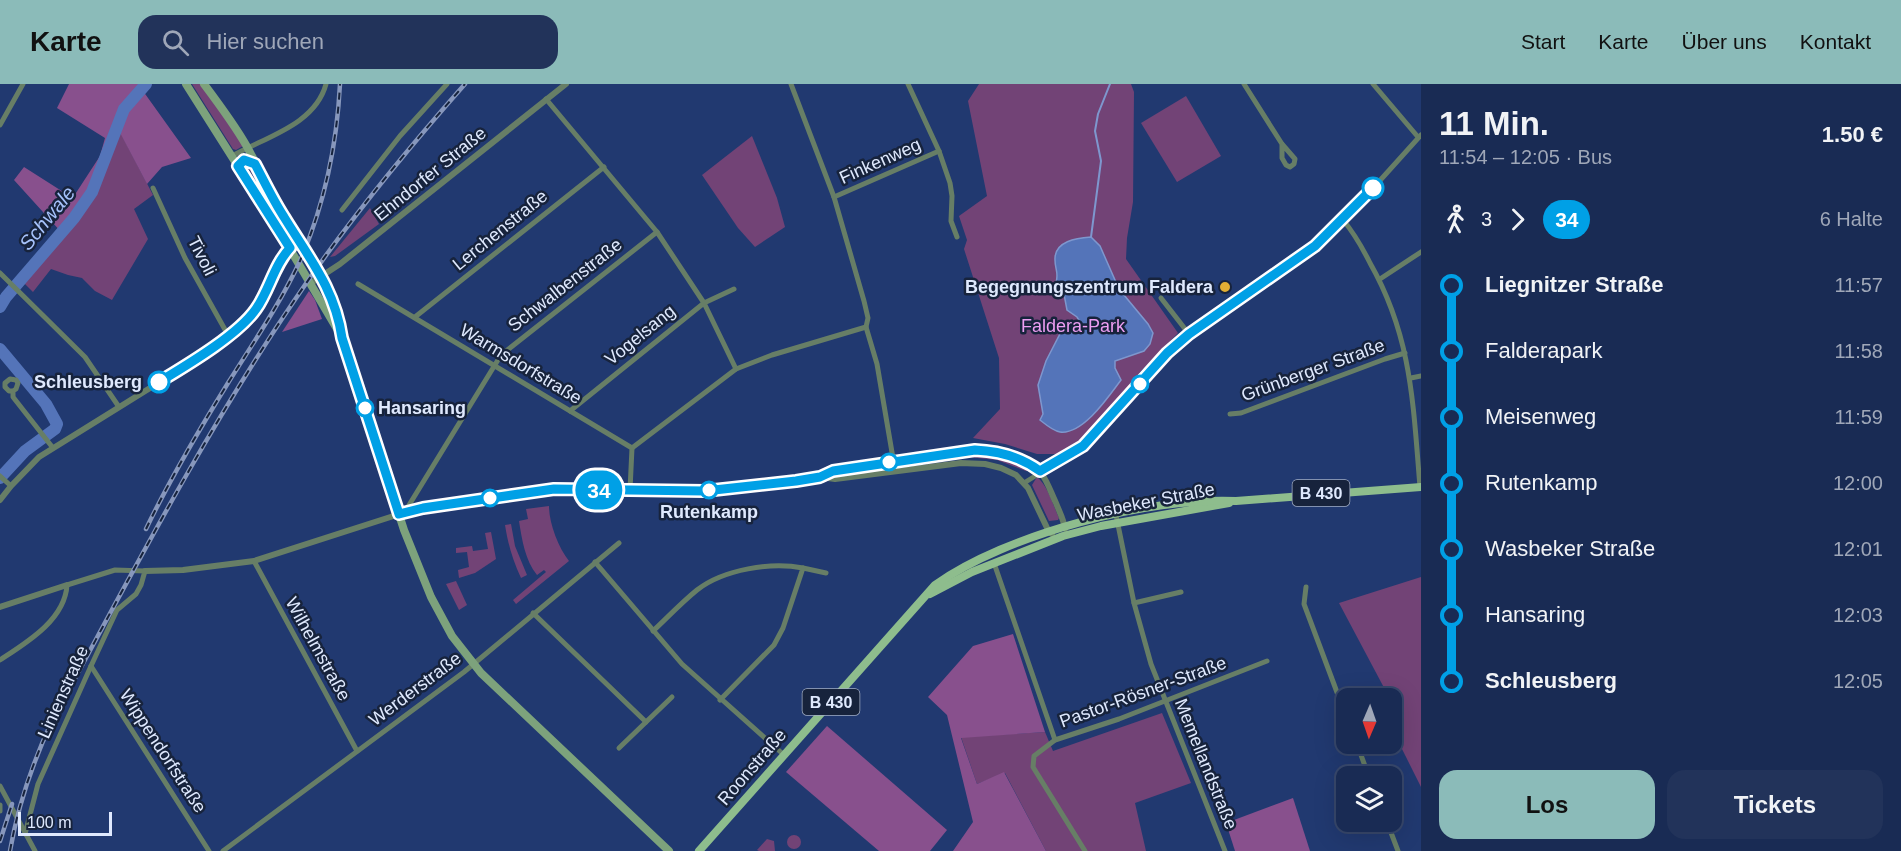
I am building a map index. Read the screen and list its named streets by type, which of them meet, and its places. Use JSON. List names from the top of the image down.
{
  "streets": {
    "main road": ["B 430", "Wasbeker Straße", "Roonstraße"],
    "street": [
      "Finkenweg",
      "Ehndorfer Straße",
      "Lerchenstraße",
      "Tivoli",
      "Schwalbenstraße",
      "Vogelsang",
      "Warmsdorfstraße",
      "Grünberger Straße",
      "Wilhelmstraße",
      "Werderstraße",
      "Linienstraße",
      "Pastor-Rösner-Straße",
      "Wippendorfstraße",
      "Memellandstraße"
    ]
  },
  "crossings": [
    ["Lerchenstraße", "Warmsdorfstraße"],
    ["Schwalbenstraße", "Warmsdorfstraße"],
    ["Vogelsang", "Warmsdorfstraße"],
    ["Wasbeker Straße", "Memellandstraße"],
    ["Wasbeker Straße", "Roonstraße"],
    ["Wilhelmstraße", "Werderstraße"],
    ["Linienstraße", "Wippendorfstraße"],
    ["Pastor-Rösner-Straße", "Memellandstraße"]
  ],
  "water": ["Schwale"],
  "parks": ["Faldera-Park"],
  "places": [
    "Begegnungszentrum Faldera",
    "Schleusberg",
    "Hansaring",
    "Rutenkamp"
  ],
  "lines": ["bus line 34"],
  "scale_bar": "100 m",
  "north": "bottom",
  "page": {
    "header": "Karte",
    "search": "Hier suchen",
    "nav": [
      "Start",
      "Karte",
      "Über uns",
      "Kontakt"
    ],
    "on_map": "34",
    "heading": ["11 Min.", "11:54 – 12:05 · Bus", "1.50 €"],
    "legs": ["3", "34", "6 Halte"],
    "list": [
      {
        "name": "Liegnitzer Straße",
        "value": "11:57"
      },
      {
        "name": "Falderapark",
        "value": "11:58"
      },
      {
        "name": "Meisenweg",
        "value": "11:59"
      },
      {
        "name": "Rutenkamp",
        "value": "12:00"
      },
      {
        "name": "Wasbeker Straße",
        "value": "12:01"
      },
      {
        "name": "Hansaring",
        "value": "12:03"
      },
      {
        "name": "Schleusberg",
        "value": "12:05"
      }
    ],
    "buttons": ["Los", "Tickets"],
    "scale": "100 m"
  }
}
